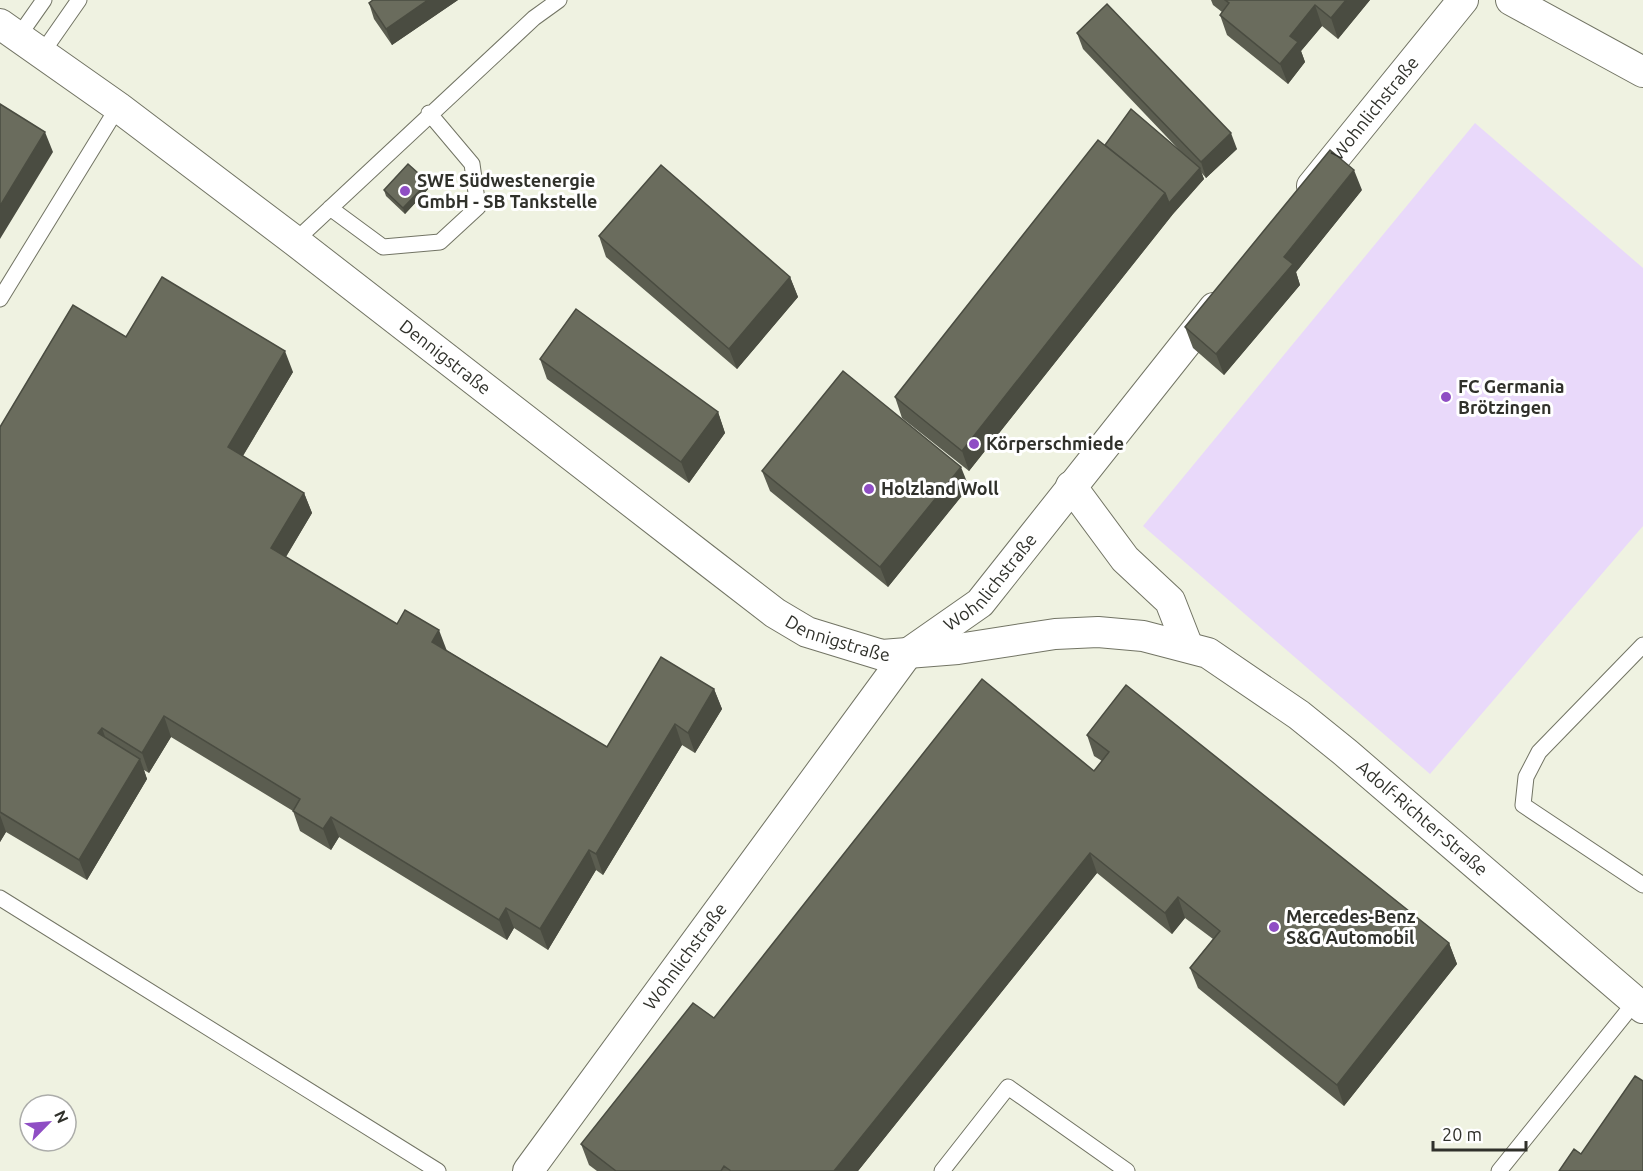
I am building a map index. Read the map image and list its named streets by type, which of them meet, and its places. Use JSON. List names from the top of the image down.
{
  "streets": {
    "street": ["Wohnlichstraße", "Dennigstraße", "Adolf-Richter-Straße"]
  },
  "crossings": [
    ["Wohnlichstraße", "Dennigstraße"],
    ["Wohnlichstraße", "Adolf-Richter-Straße"],
    ["Dennigstraße", "Adolf-Richter-Straße"]
  ],
  "places": [
    "SWE Südwestenergie GmbH - SB Tankstelle",
    "FC Germania Brötzingen",
    "Körperschmiede",
    "Holzland Woll",
    "Mercedes-Benz S&G Automobil"
  ],
  "scale_bar": "20 m",
  "north": "top right"
}
